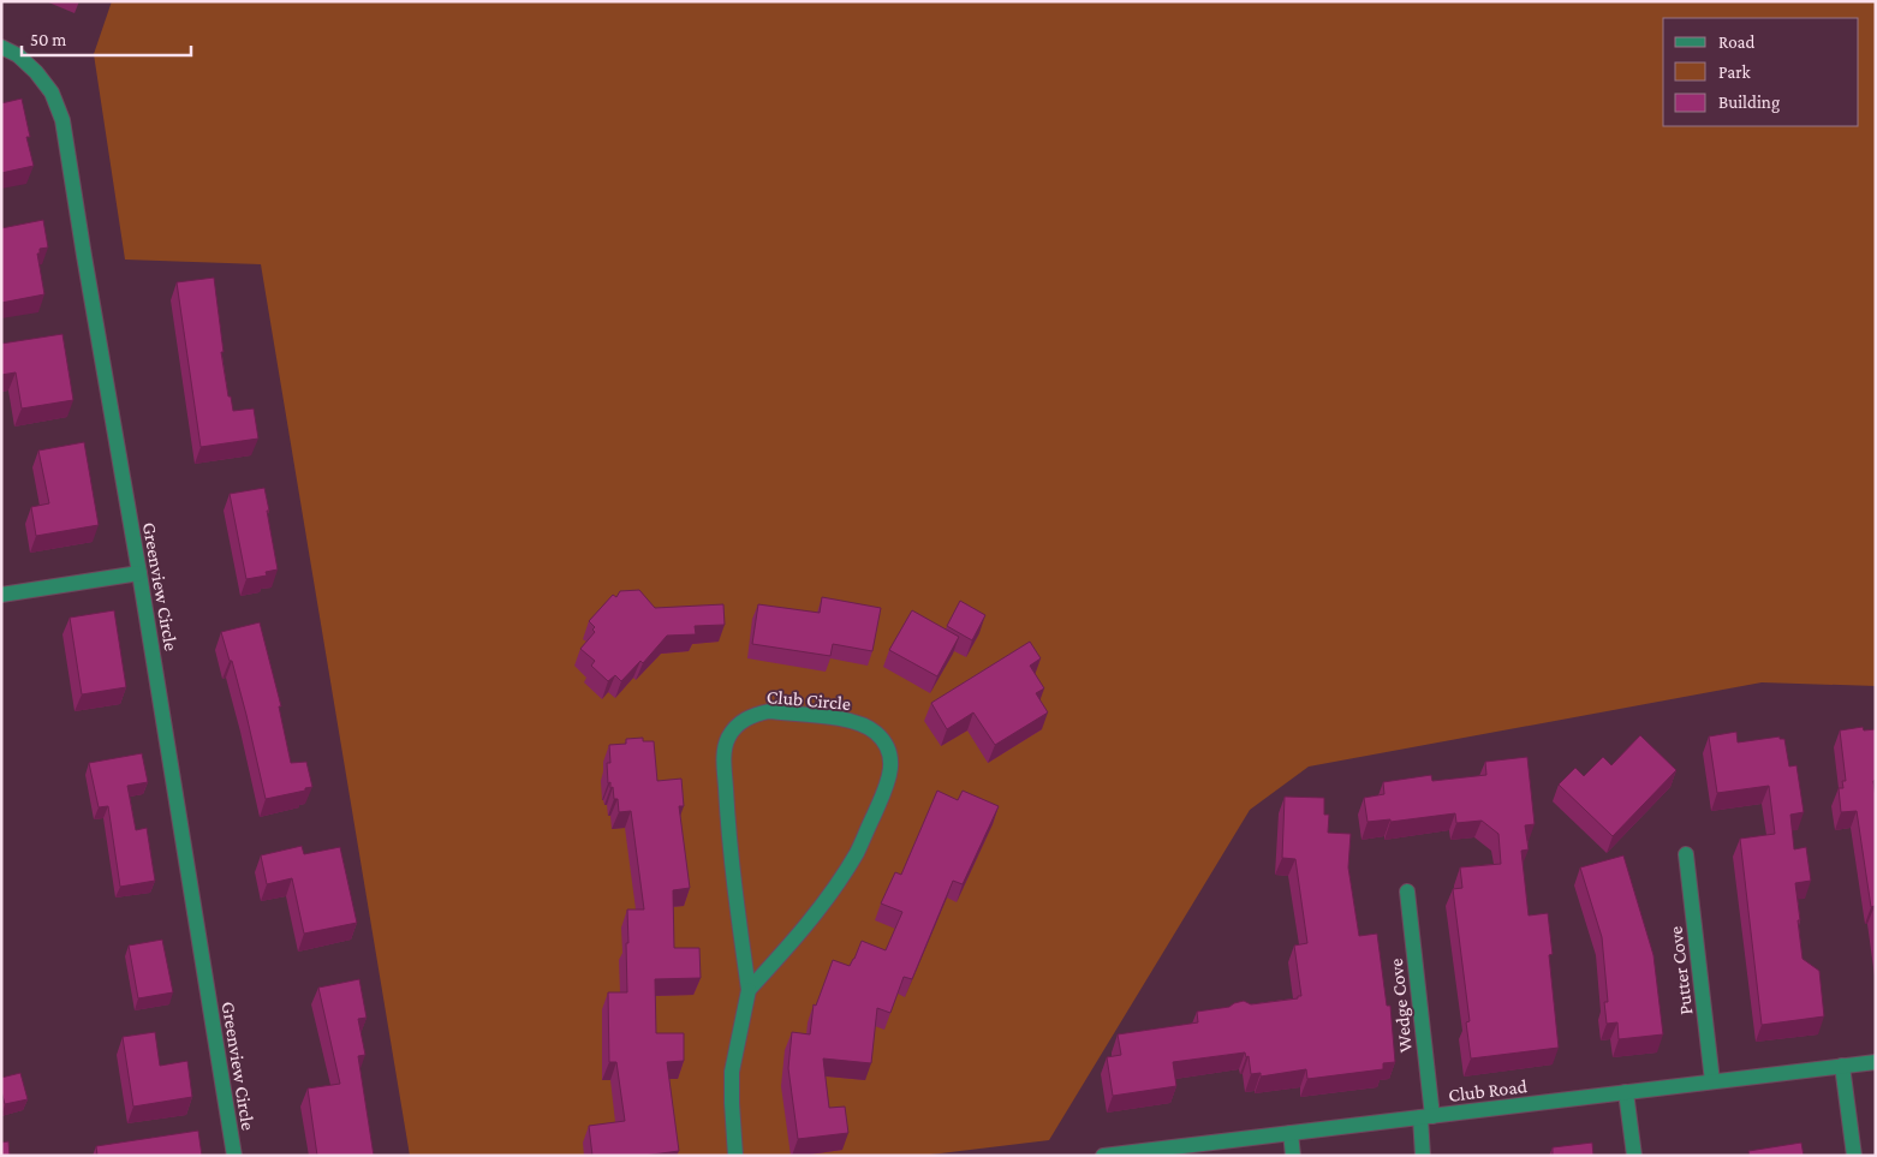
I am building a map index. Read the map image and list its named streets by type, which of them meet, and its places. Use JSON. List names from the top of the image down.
{
  "streets": {
    "street": [
      "Greenview Circle",
      "Club Circle",
      "Putter Cove",
      "Wedge Cove",
      "Club Road"
    ]
  },
  "crossings": [
    ["Putter Cove", "Club Road"],
    ["Wedge Cove", "Club Road"]
  ],
  "legend": ["Road", "Park", "Building"],
  "scale_bar": "50 m"
}
